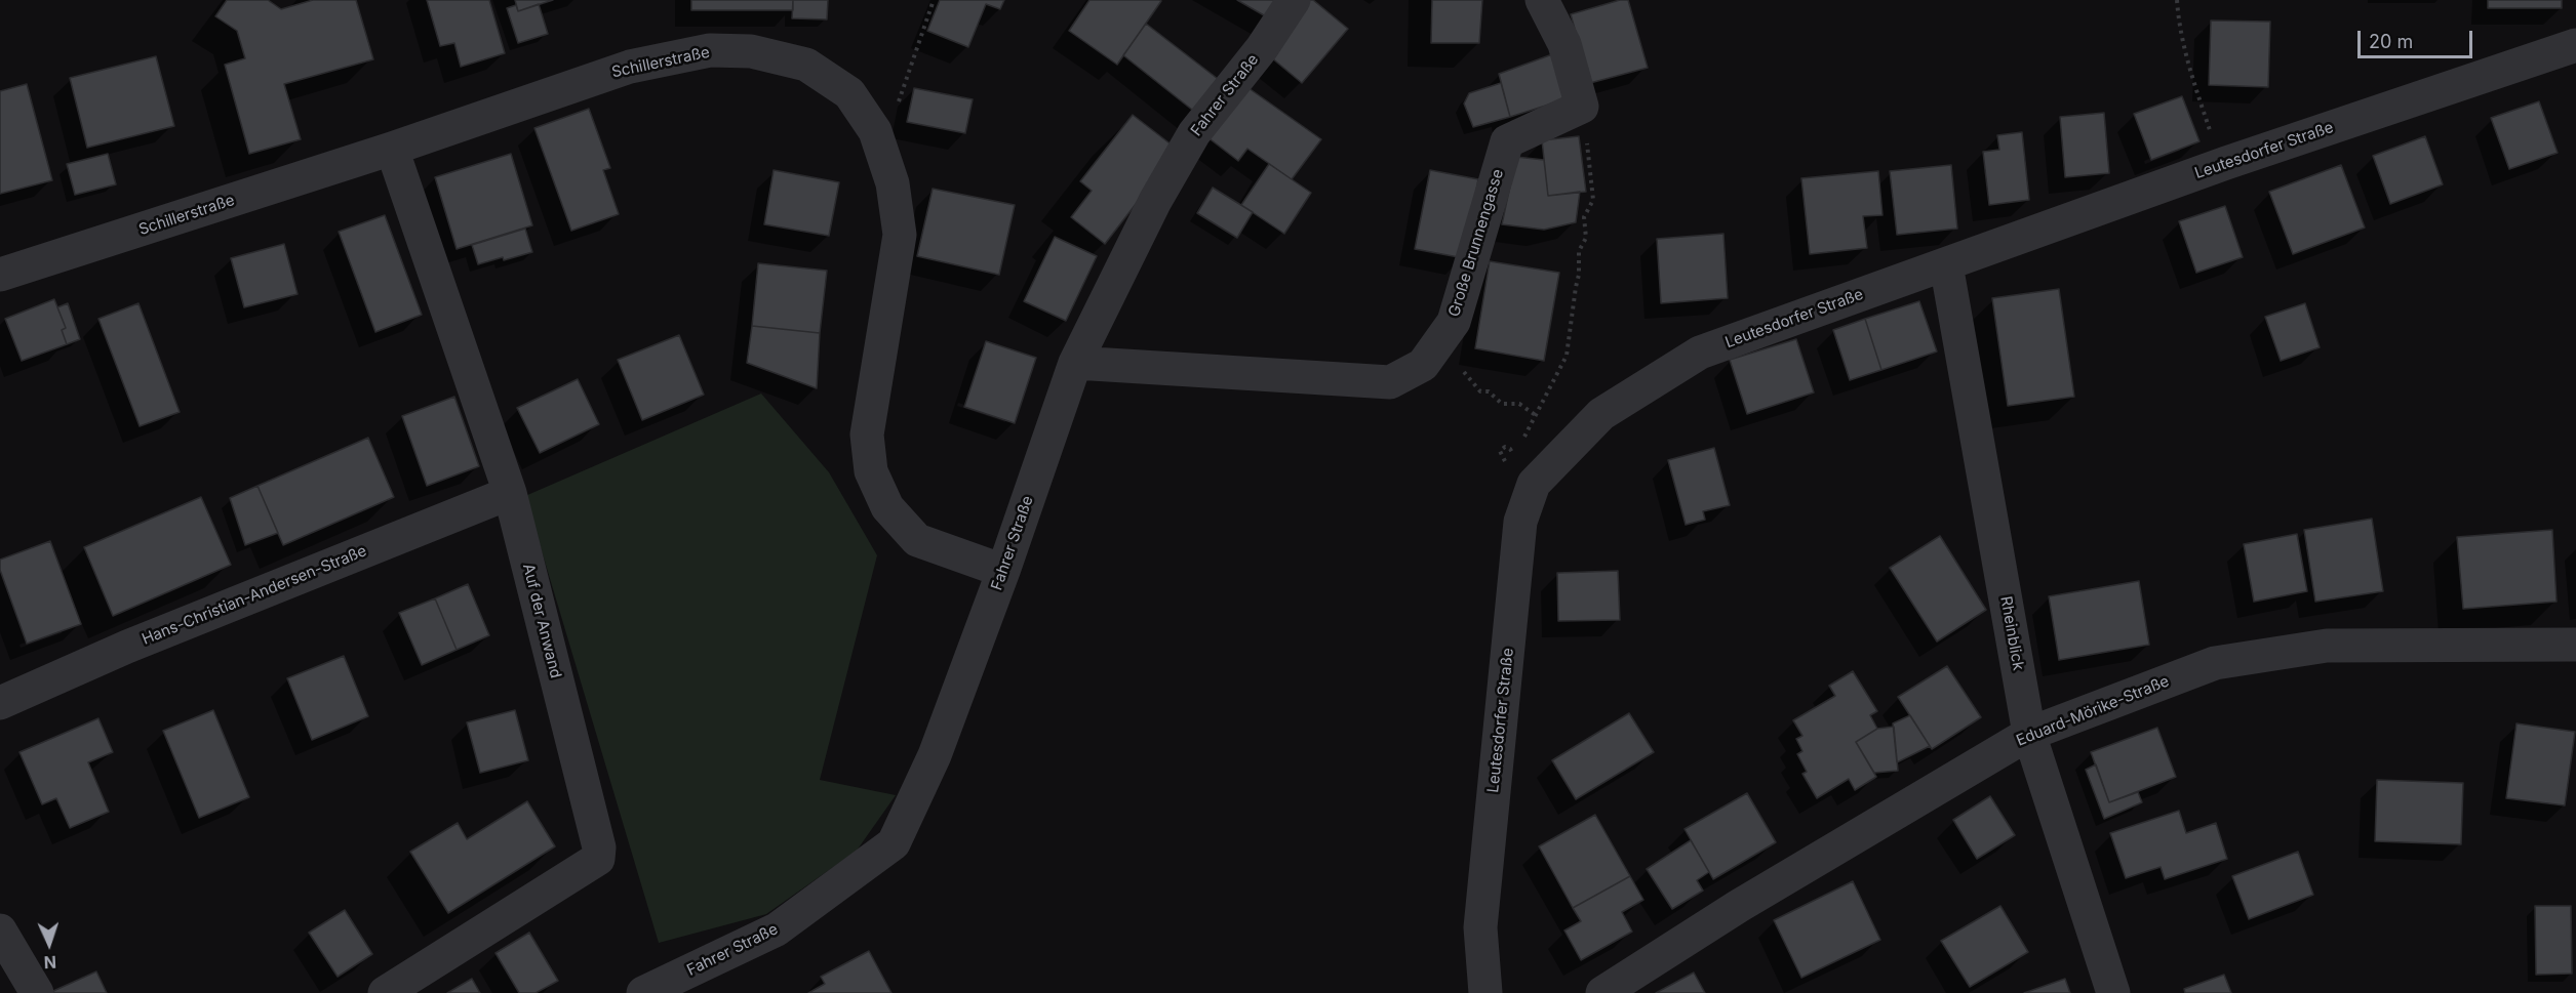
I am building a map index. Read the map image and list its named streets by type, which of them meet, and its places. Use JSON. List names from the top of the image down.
{
  "streets": {
    "street": [
      "Schillerstraße",
      "Fahrer Straße",
      "Leutesdorfer Straße",
      "Große Brunnengasse",
      "Hans-Christian-Andersen-Straße",
      "Auf der Anwand",
      "Rheinblick",
      "Eduard-Mörike-Straße"
    ]
  },
  "crossings": [
    ["Schillerstraße", "Fahrer Straße"],
    ["Schillerstraße", "Auf der Anwand"],
    ["Fahrer Straße", "Große Brunnengasse"],
    ["Leutesdorfer Straße", "Rheinblick"],
    ["Hans-Christian-Andersen-Straße", "Auf der Anwand"],
    ["Rheinblick", "Eduard-Mörike-Straße"]
  ],
  "scale_bar": "20 m",
  "north": "bottom"
}
